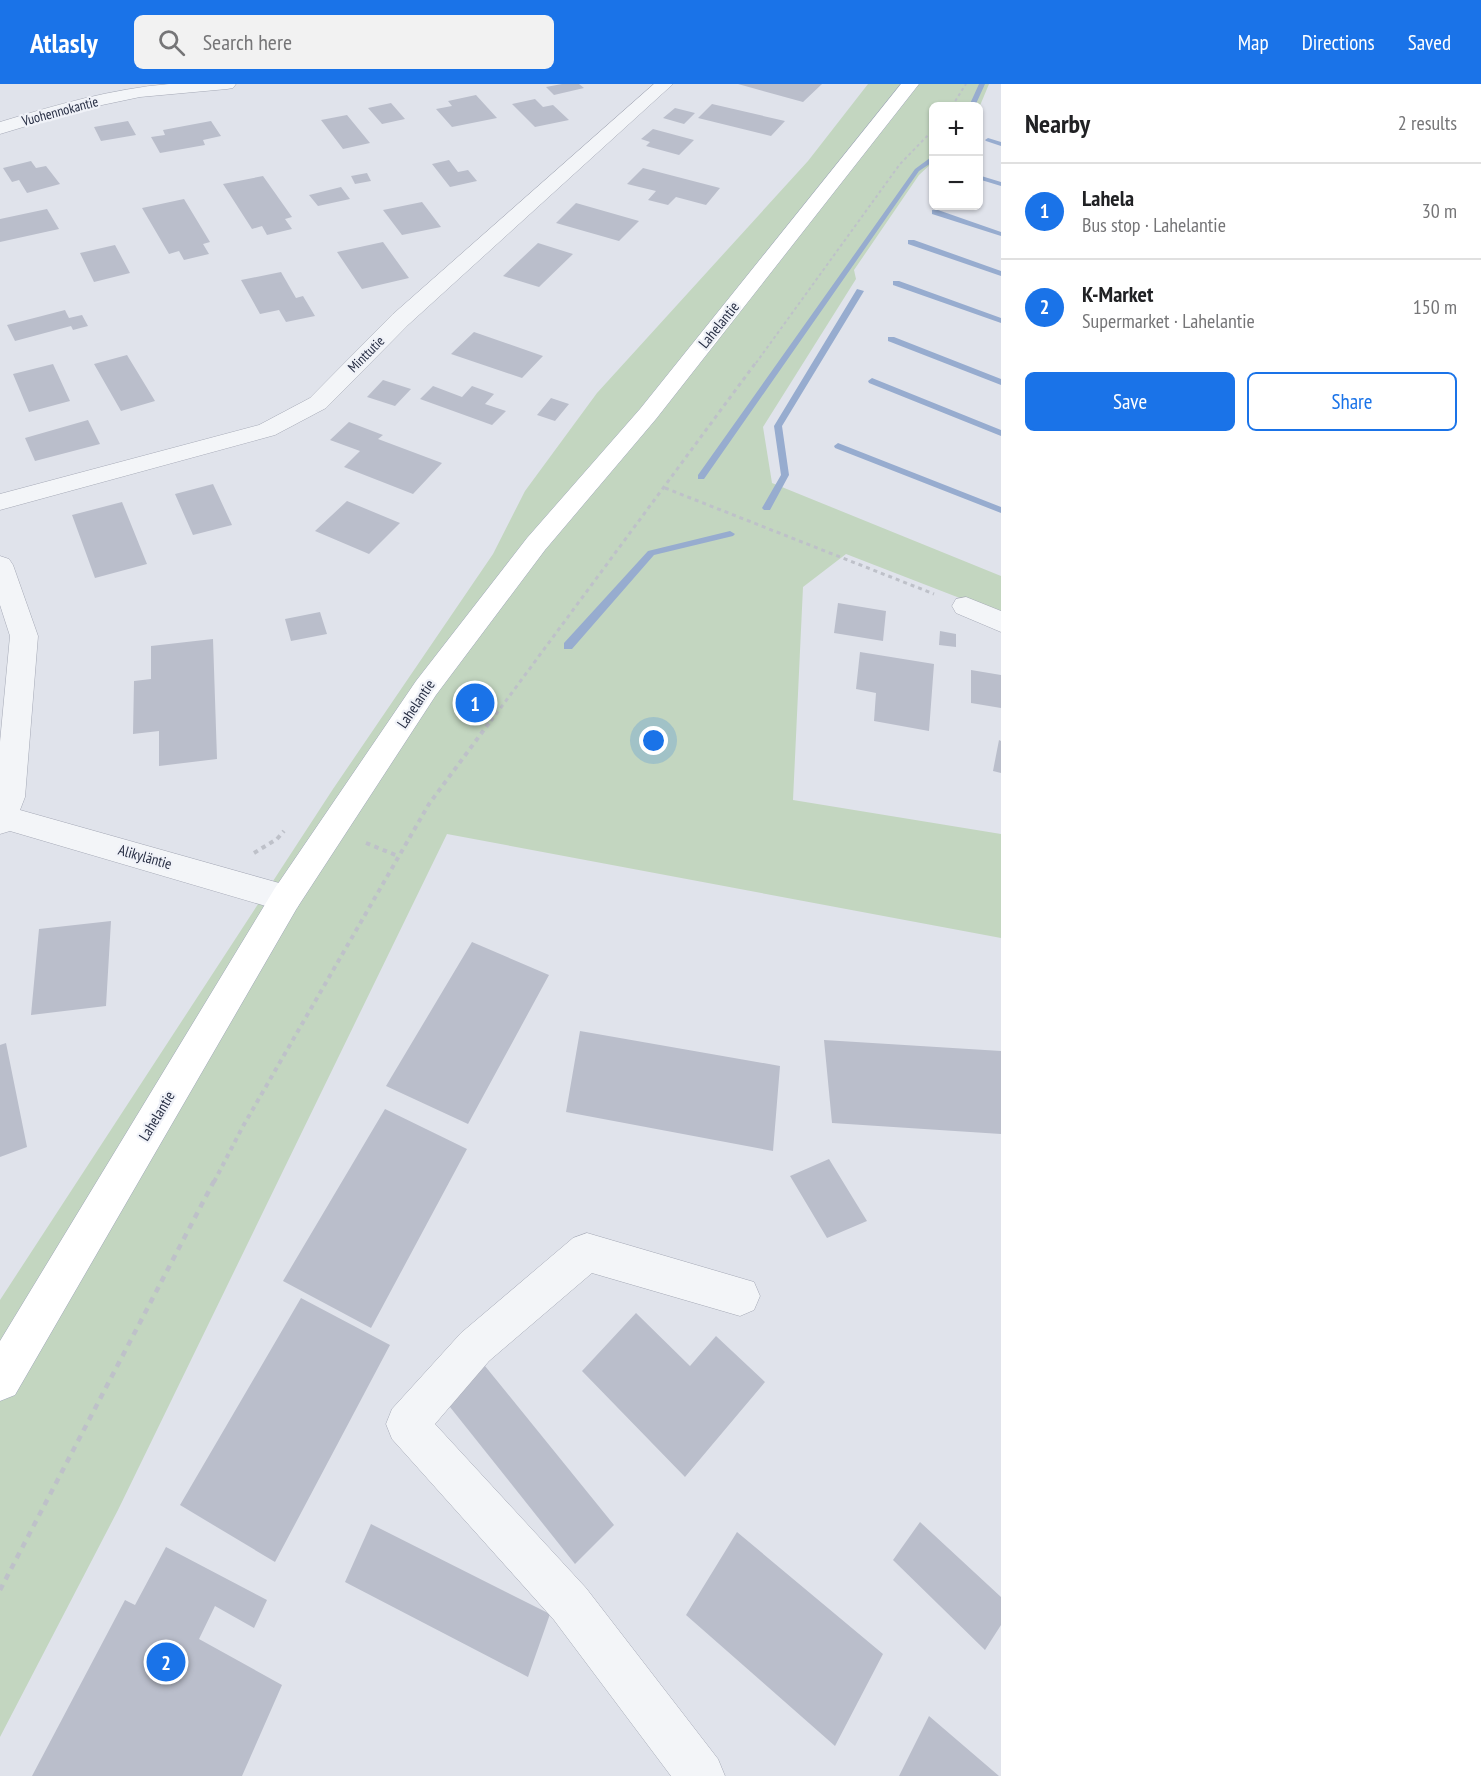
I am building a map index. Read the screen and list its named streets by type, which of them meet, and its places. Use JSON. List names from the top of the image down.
{
  "streets": {
    "main road": ["Lahelantie"],
    "street": ["Vuohennokantie", "Minttutie", "Alikyläntie"]
  },
  "crossings": [
    ["Lahelantie", "Alikyläntie"]
  ],
  "page": {
    "header": "Atlasly",
    "search": "Search here",
    "nav": ["Map", "Directions", "Saved"],
    "heading": ["Nearby", "2 results"],
    "map_buttons": ["+", "−"],
    "list": [
      {
        "mark": "1",
        "name": "Lahela",
        "note": "Bus stop · Lahelantie",
        "value": "30 m"
      },
      {
        "mark": "2",
        "name": "K-Market",
        "note": "Supermarket · Lahelantie",
        "value": "150 m"
      }
    ],
    "buttons": ["Save", "Share"],
    "pins": ["1", "2"]
  }
}
